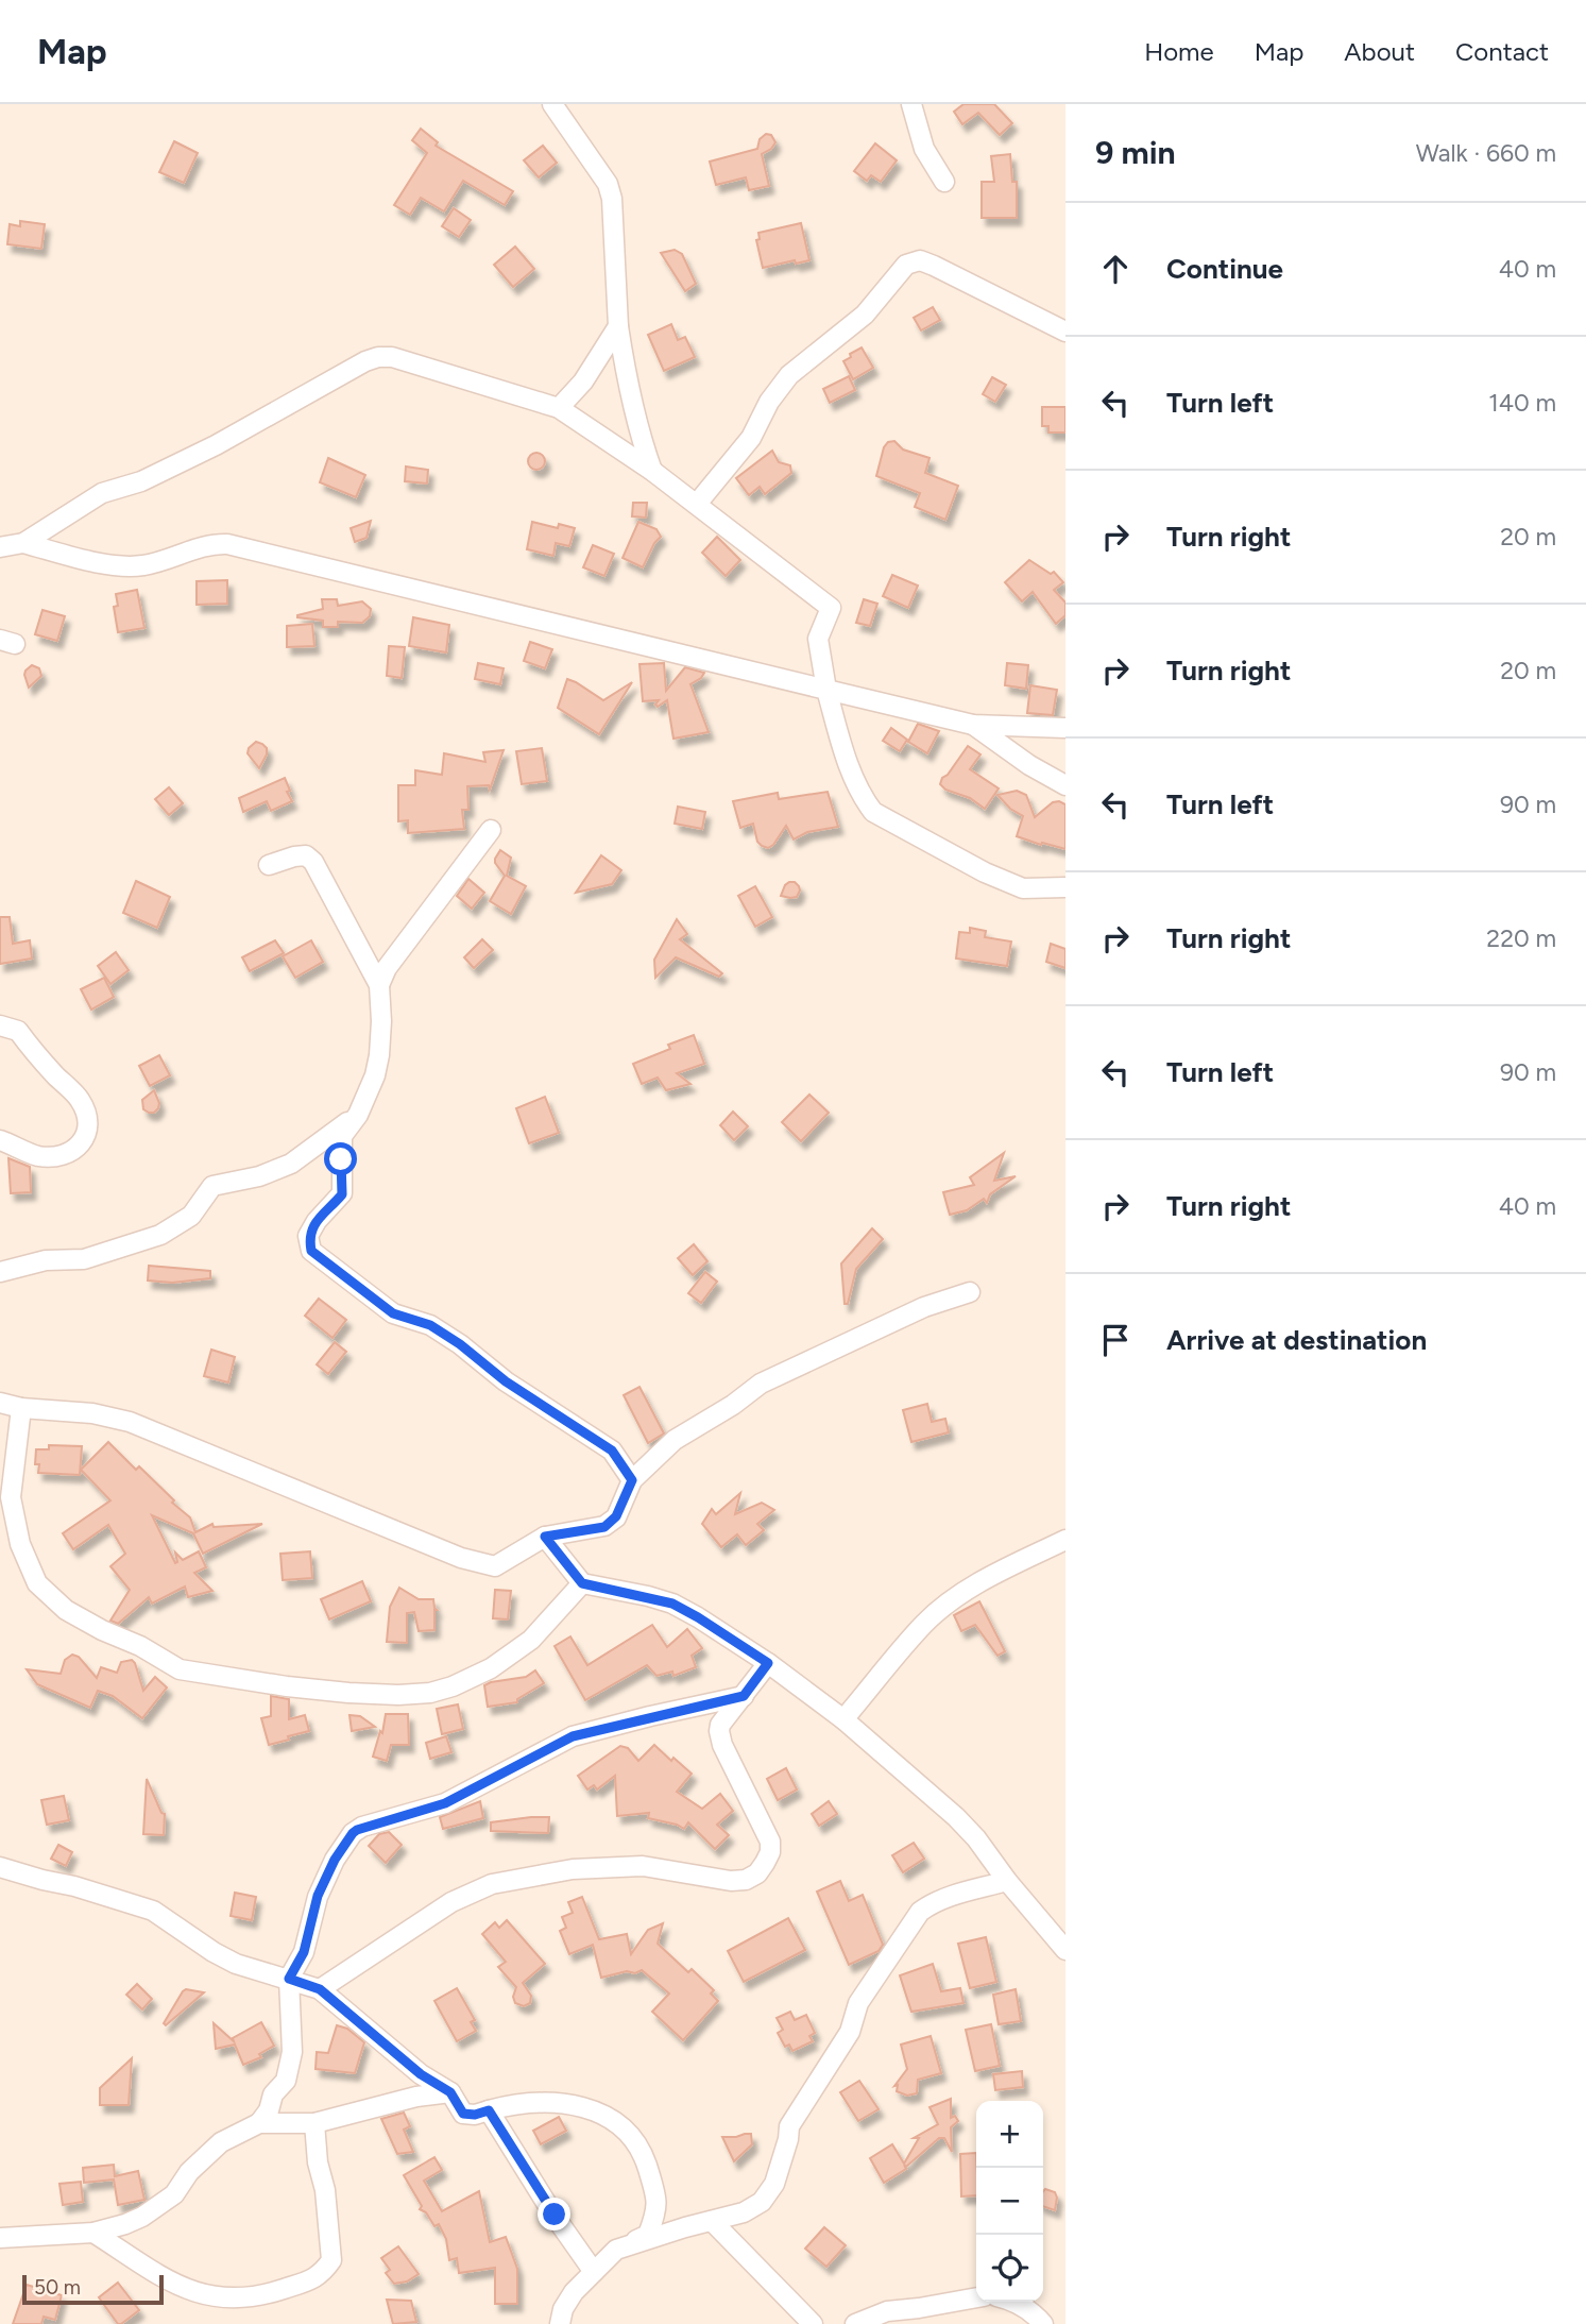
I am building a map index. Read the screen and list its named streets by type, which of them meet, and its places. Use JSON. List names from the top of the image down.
{
  "scale_bar": "50 m",
  "page": {
    "header": "Map",
    "nav": [
      "Home",
      "Map",
      "About",
      "Contact"
    ],
    "heading": ["9 min", "Walk · 660 m"],
    "list": [
      ["Continue", "40 m"],
      ["Turn left", "140 m"],
      ["Turn right", "20 m"],
      ["Turn right", "20 m"],
      ["Turn left", "90 m"],
      ["Turn right", "220 m"],
      ["Turn left", "90 m"],
      ["Turn right", "40 m"],
      "Arrive at destination"
    ],
    "map_buttons": ["+", "−"],
    "scale": "50 m"
  }
}
